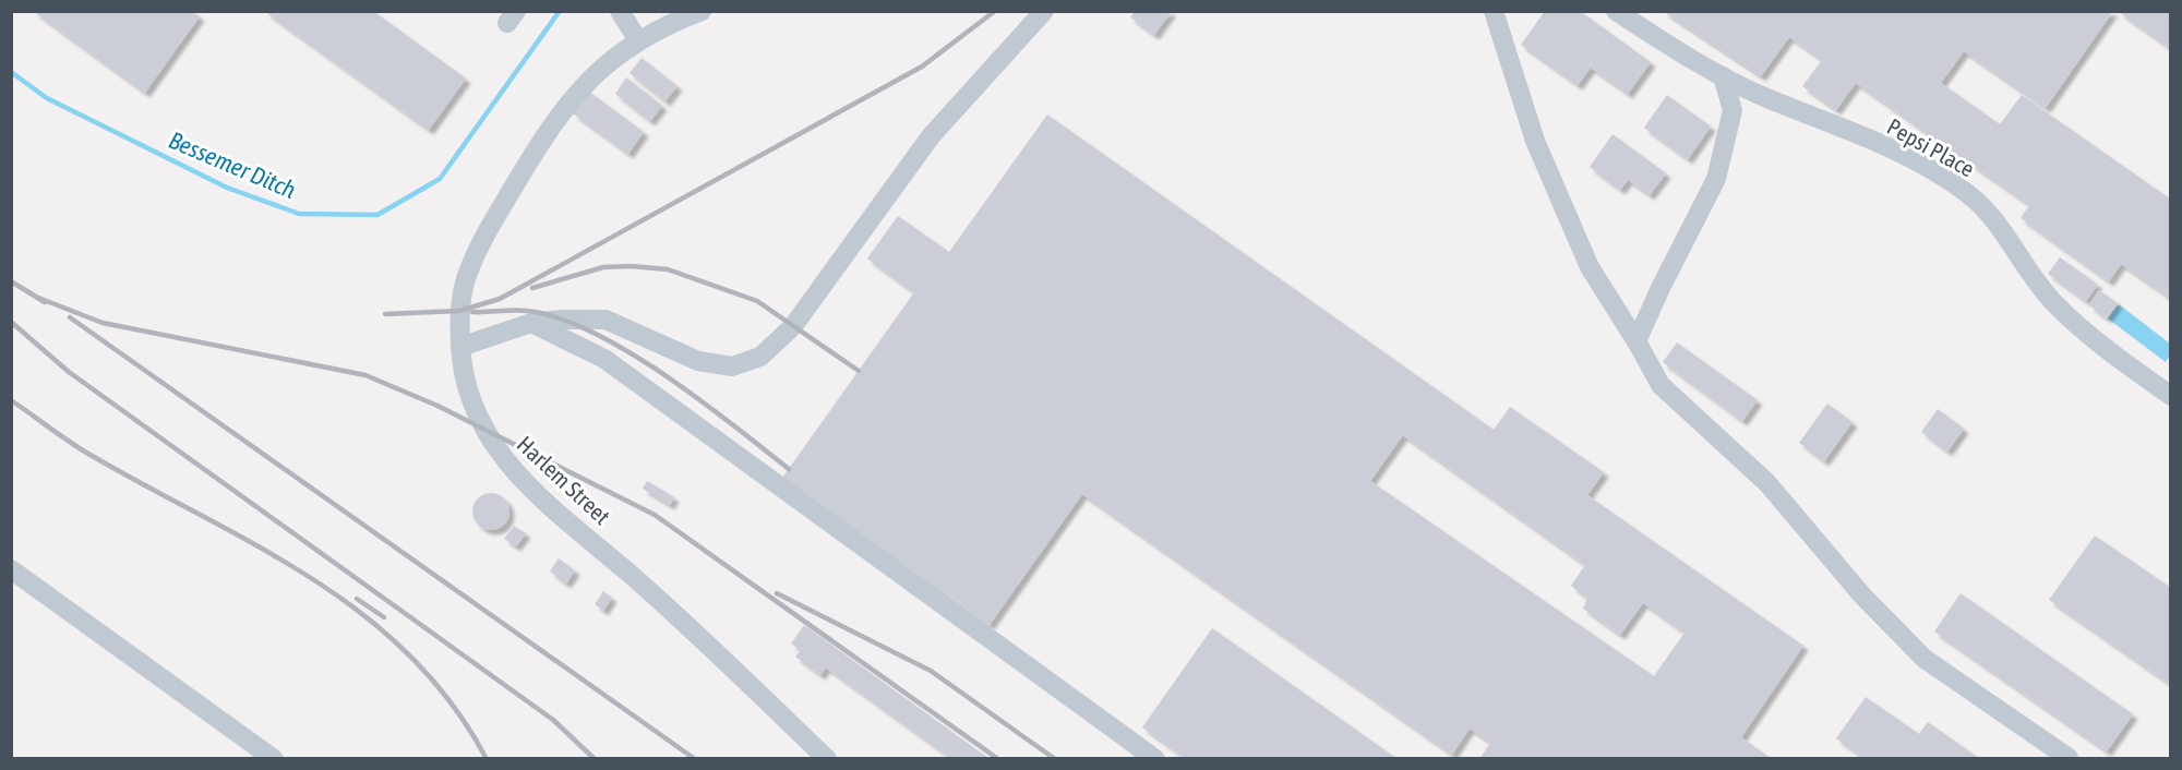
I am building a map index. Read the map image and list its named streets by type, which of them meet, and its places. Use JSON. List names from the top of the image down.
{
  "streets": {
    "lane": ["Pepsi Place", "Harlem Street"]
  },
  "water": ["Bessemer Ditch"]
}
